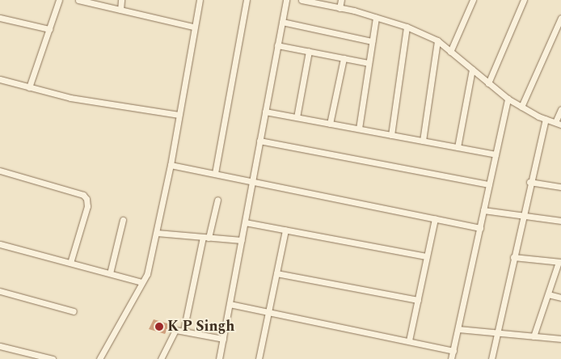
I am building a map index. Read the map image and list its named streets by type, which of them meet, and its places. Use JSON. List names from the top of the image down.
{
  "places": ["K P Singh"]
}
